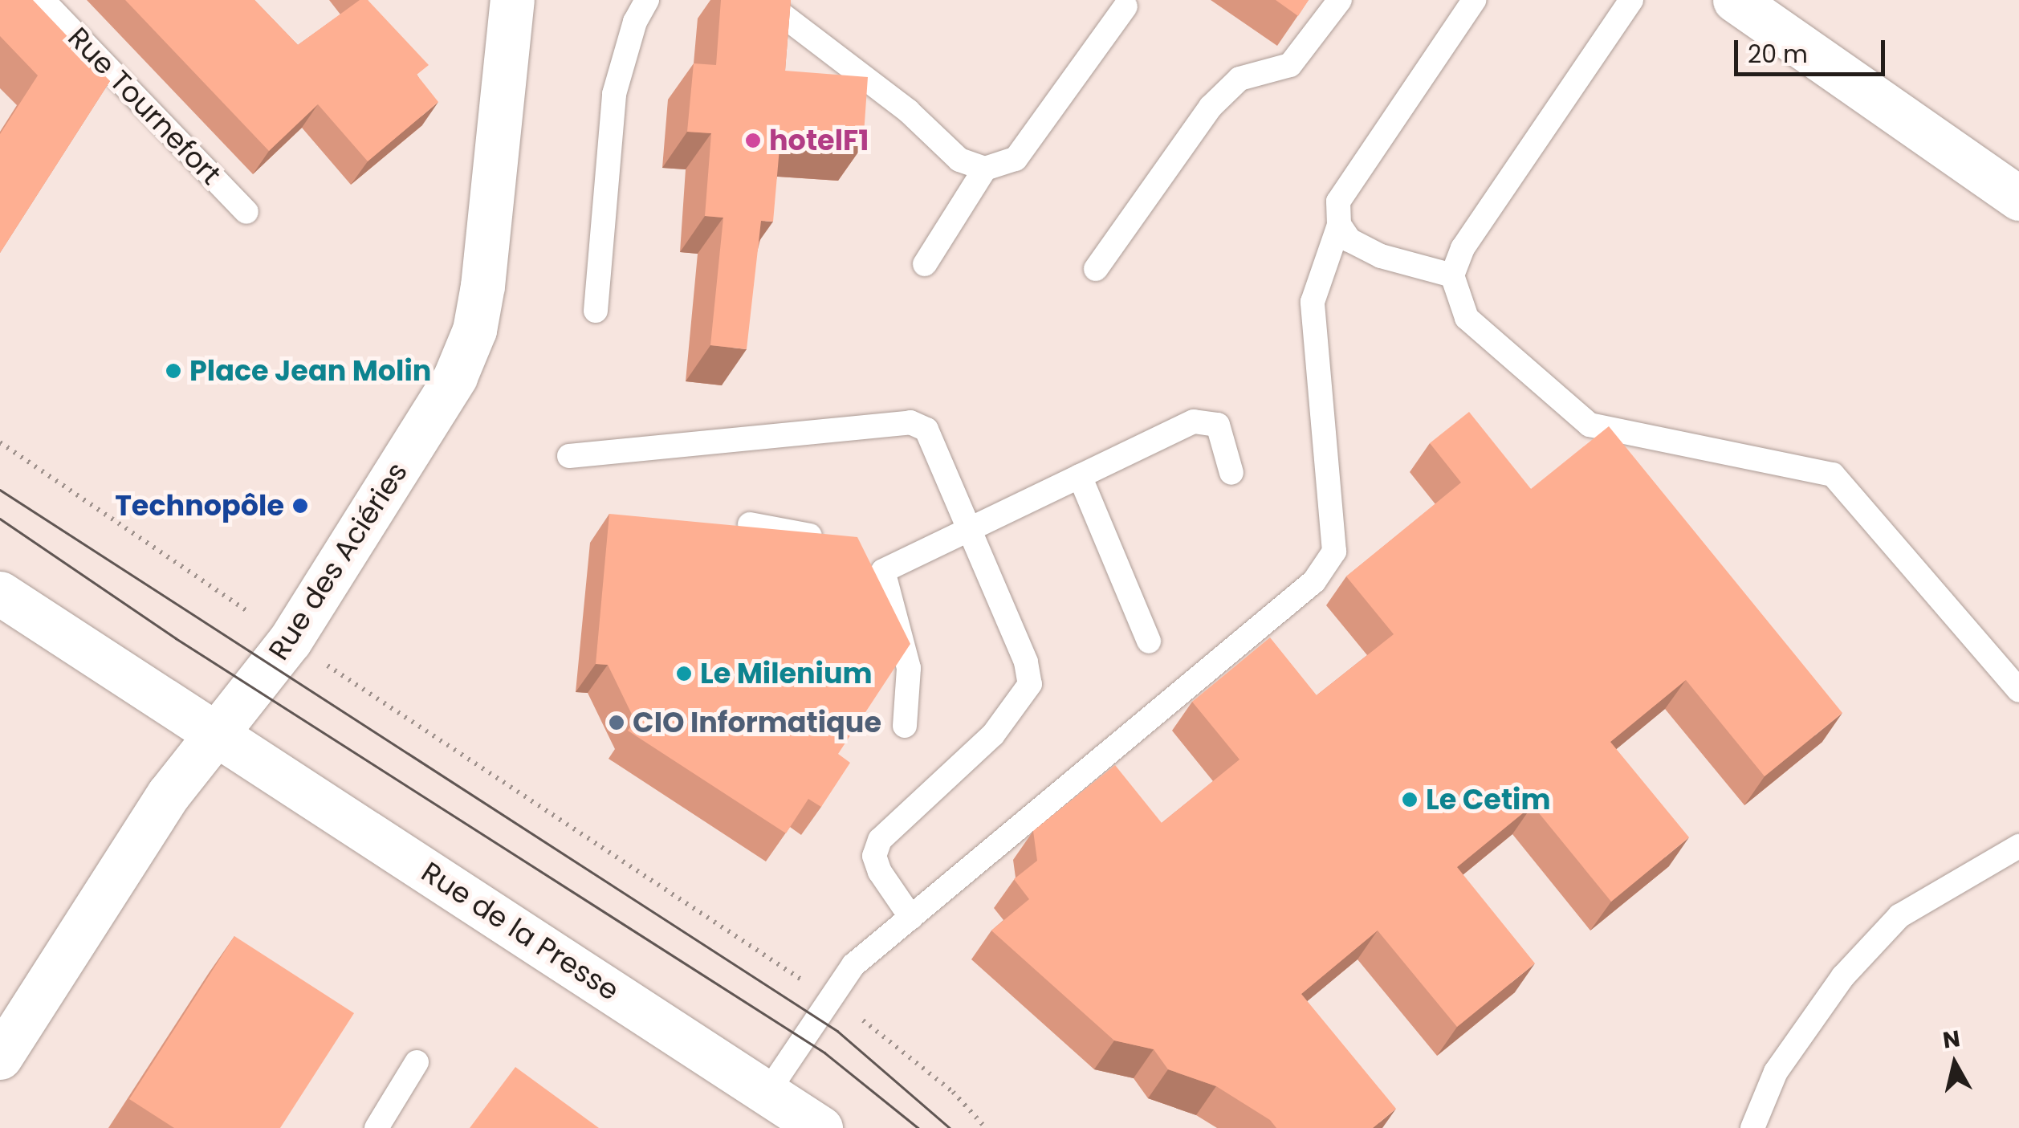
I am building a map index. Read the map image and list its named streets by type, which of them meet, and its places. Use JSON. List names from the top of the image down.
{
  "streets": {
    "street": ["Rue des Aciéries", "Rue de la Presse"],
    "lane": ["Rue Tournefort"]
  },
  "crossings": [
    ["Rue des Aciéries", "Rue de la Presse"]
  ],
  "places": [
    "hotelF1",
    "Place Jean Molin",
    "Technopôle",
    "Le Milenium",
    "CIO Informatique",
    "Le Cetim"
  ],
  "scale_bar": "20 m",
  "north": "top"
}
